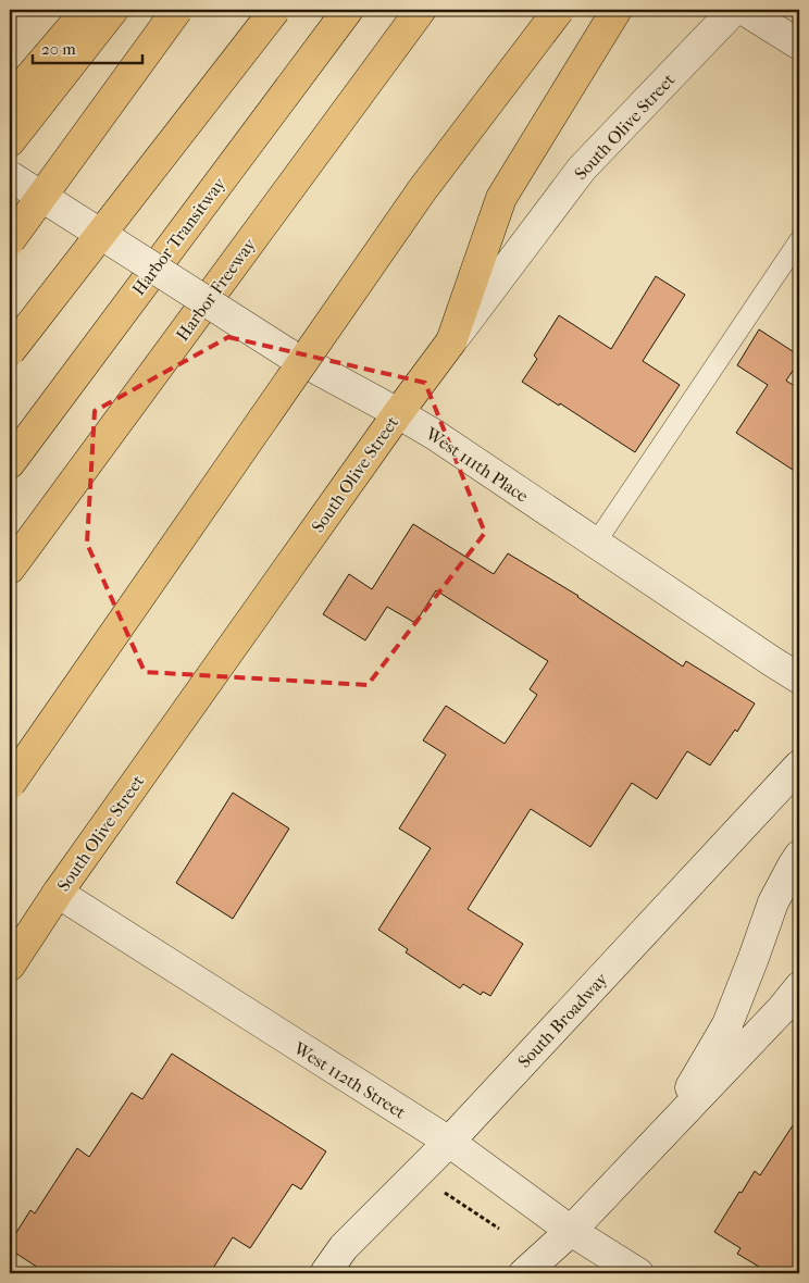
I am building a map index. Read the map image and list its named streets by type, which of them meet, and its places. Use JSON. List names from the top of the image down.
{
  "streets": {
    "main road": ["South Olive Street", "Harbor Transitway", "Harbor Freeway"],
    "street": ["West 111th Place", "South Broadway", "West 112th Street"]
  },
  "crossings": [
    ["South Olive Street", "West 111th Place"],
    ["South Olive Street", "West 112th Street"],
    ["South Broadway", "West 112th Street"]
  ],
  "scale_bar": "20 m"
}
